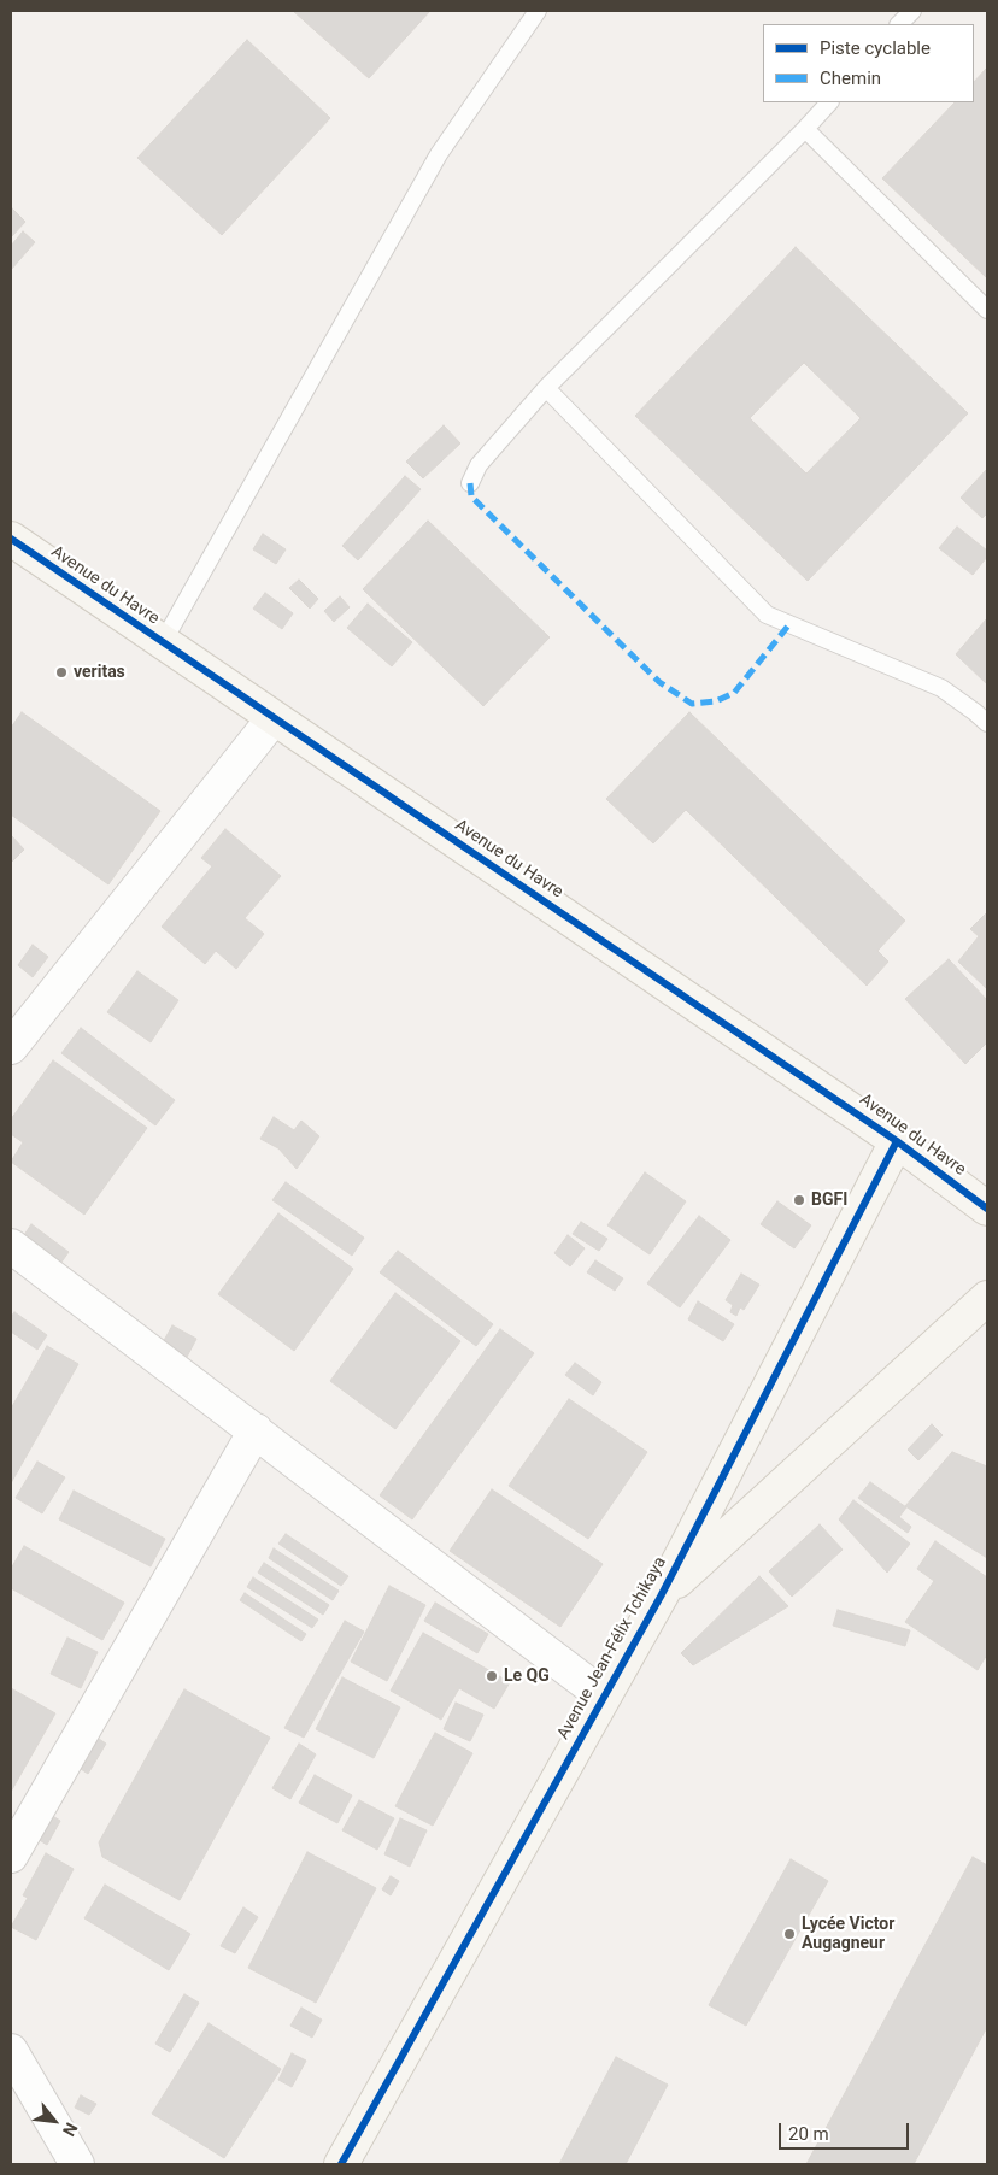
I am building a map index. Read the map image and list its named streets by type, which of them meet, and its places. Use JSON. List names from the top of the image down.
{
  "streets": {
    "street": ["Avenue du Havre", "Avenue Jean-Félix Tchikaya"]
  },
  "crossings": [
    ["Avenue du Havre", "Avenue Jean-Félix Tchikaya"]
  ],
  "places": [
    "veritas",
    "BGFI",
    "Le QG",
    "Lycée Victor Augagneur"
  ],
  "legend": ["Piste cyclable", "Chemin"],
  "scale_bar": "20 m",
  "north": "bottom right"
}
